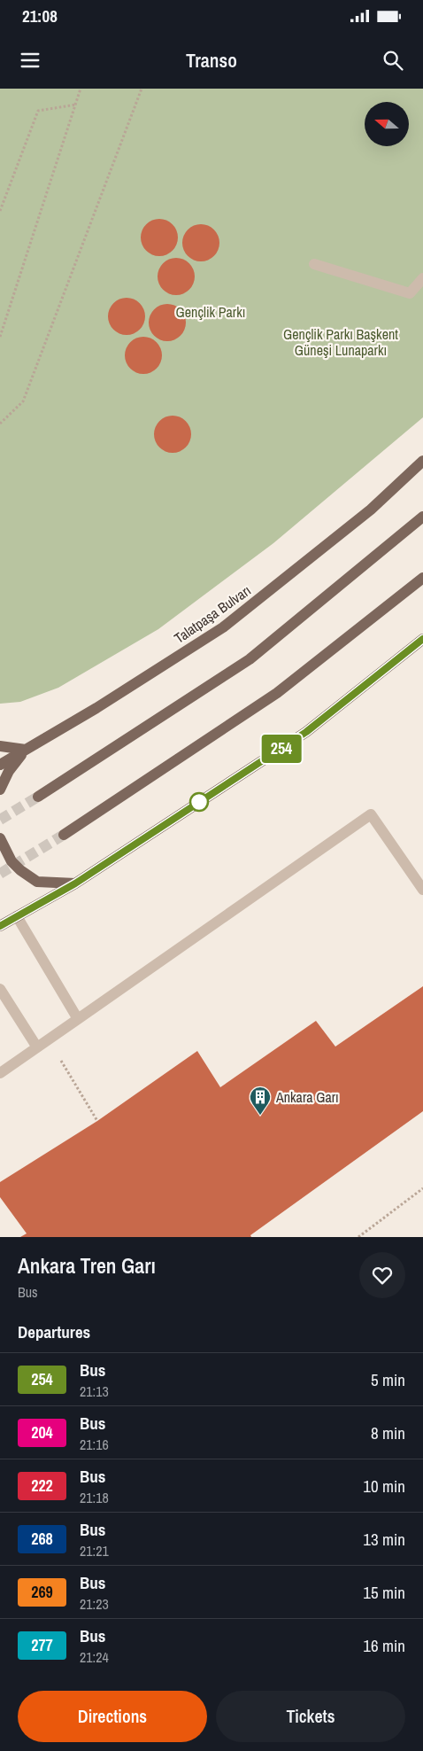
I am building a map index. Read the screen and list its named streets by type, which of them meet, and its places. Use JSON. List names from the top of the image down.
{
  "streets": {
    "main road": ["Talatpaşa Bulvarı"]
  },
  "parks": ["Gençlik Parkı", "Gençlik Parkı Başkent Güneşi Lunaparkı"],
  "places": {
    "building": ["Ankara Garı"]
  },
  "lines": ["bus line 254"],
  "north": "left",
  "page": {
    "status": "21:08",
    "header": "Transo",
    "on_map": "254",
    "heading": [
      ["Ankara Tren Garı", "Bus"],
      "Departures"
    ],
    "list": [
      {
        "mark": "254",
        "name": "Bus",
        "note": "21:13",
        "value": "5 min"
      },
      {
        "mark": "204",
        "name": "Bus",
        "note": "21:16",
        "value": "8 min"
      },
      {
        "mark": "222",
        "name": "Bus",
        "note": "21:18",
        "value": "10 min"
      },
      {
        "mark": "268",
        "name": "Bus",
        "note": "21:21",
        "value": "13 min"
      },
      {
        "mark": "269",
        "name": "Bus",
        "note": "21:23",
        "value": "15 min"
      },
      {
        "mark": "277",
        "name": "Bus",
        "note": "21:24",
        "value": "16 min"
      }
    ],
    "buttons": ["Directions", "Tickets"]
  }
}
